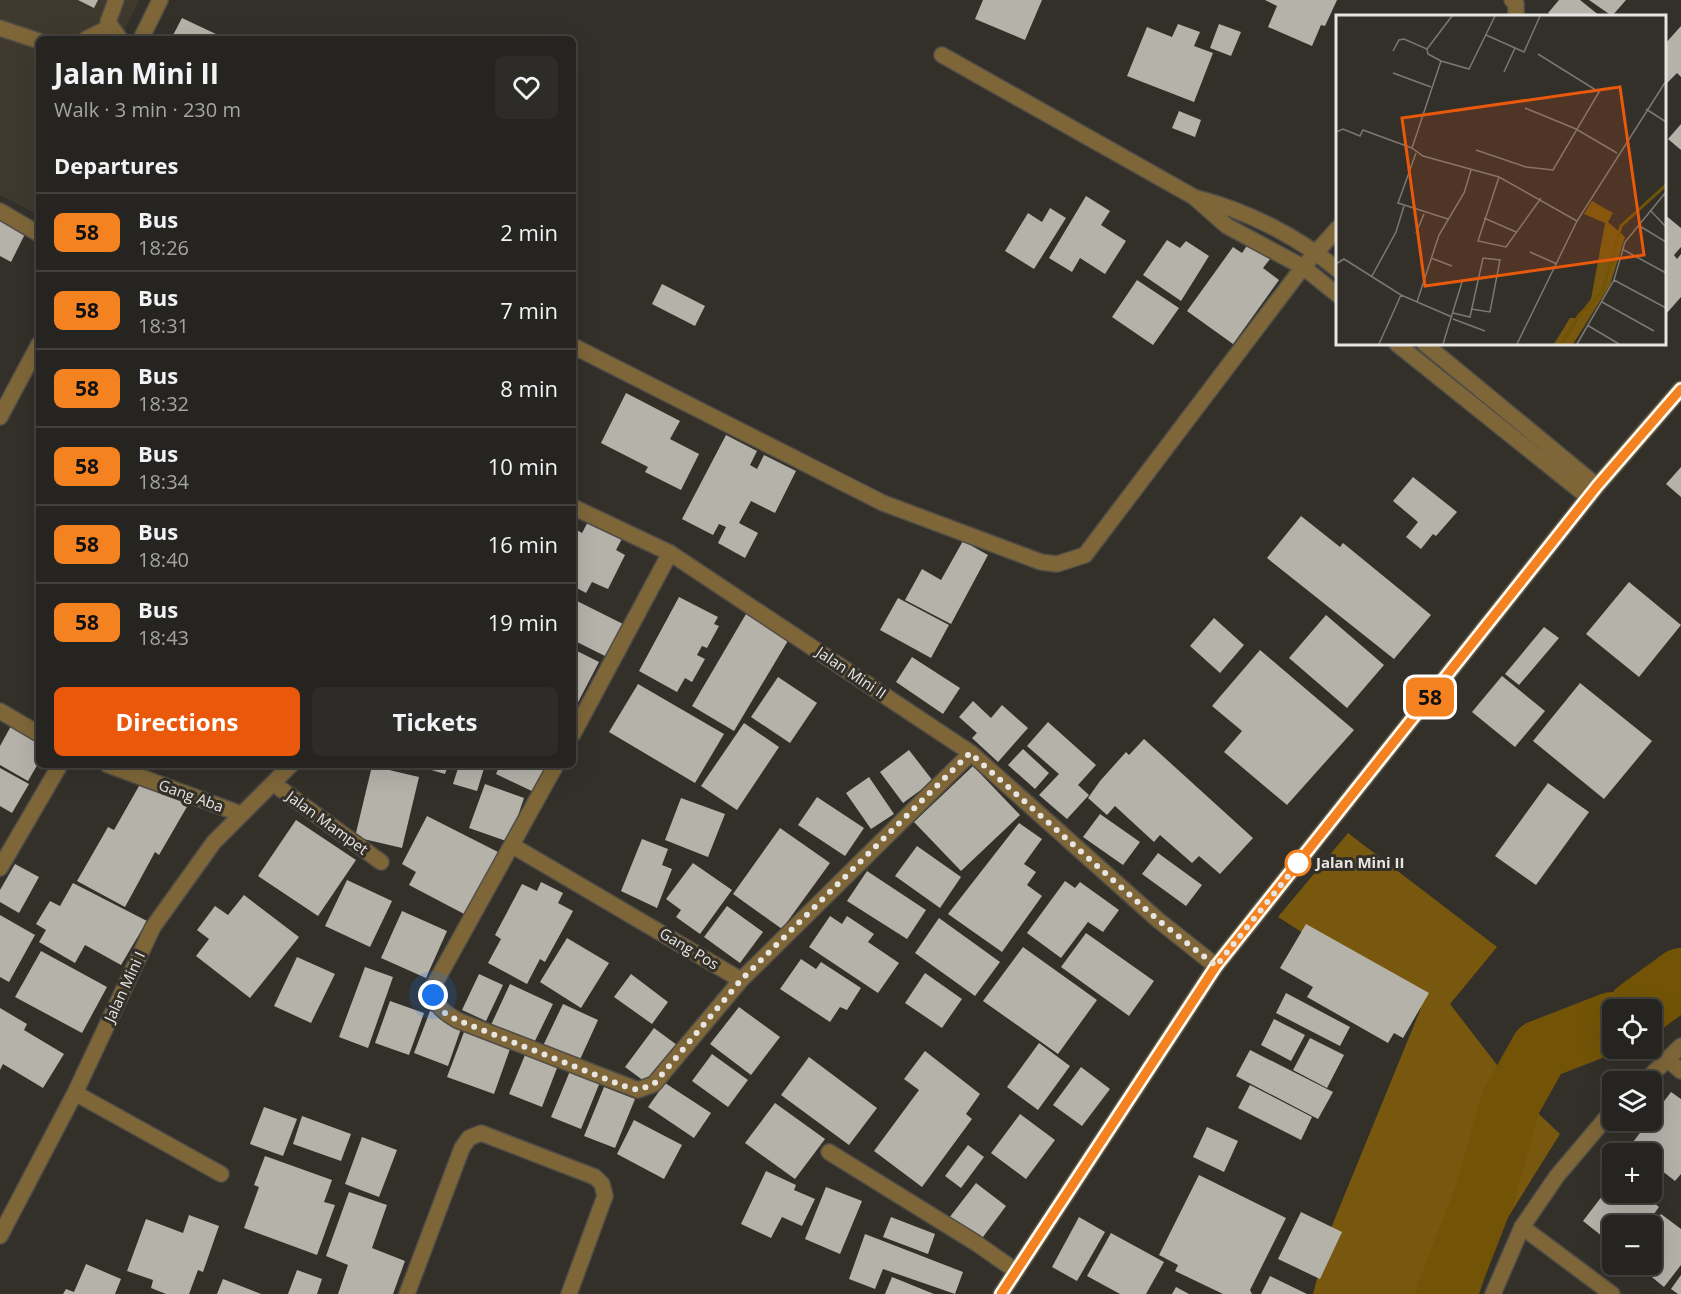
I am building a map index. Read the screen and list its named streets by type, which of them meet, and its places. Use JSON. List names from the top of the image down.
{
  "streets": {
    "street": [
      "Jalan Mini II",
      "Gang Aba",
      "Jalan Mampet",
      "Gang Pos",
      "Jalan Mini I"
    ]
  },
  "crossings": [
    ["Gang Aba", "Jalan Mini I"],
    ["Jalan Mampet", "Jalan Mini I"]
  ],
  "places": ["Jalan Mini II"],
  "lines": ["bus line 58"],
  "page": {
    "on_map": "58",
    "heading": [
      ["Jalan Mini II", "Walk · 3 min · 230 m"],
      "Departures"
    ],
    "list": [
      {
        "mark": "58",
        "name": "Bus",
        "note": "18:26",
        "value": "2 min"
      },
      {
        "mark": "58",
        "name": "Bus",
        "note": "18:31",
        "value": "7 min"
      },
      {
        "mark": "58",
        "name": "Bus",
        "note": "18:32",
        "value": "8 min"
      },
      {
        "mark": "58",
        "name": "Bus",
        "note": "18:34",
        "value": "10 min"
      },
      {
        "mark": "58",
        "name": "Bus",
        "note": "18:40",
        "value": "16 min"
      },
      {
        "mark": "58",
        "name": "Bus",
        "note": "18:43",
        "value": "19 min"
      }
    ],
    "buttons": ["Directions", "Tickets"],
    "map_buttons": ["+", "−"]
  }
}
